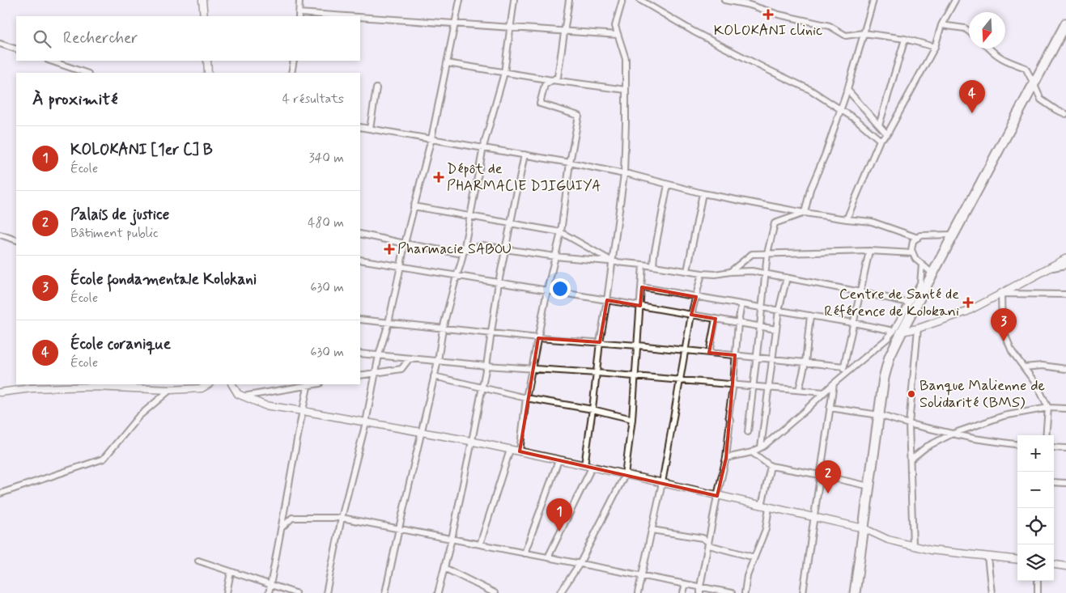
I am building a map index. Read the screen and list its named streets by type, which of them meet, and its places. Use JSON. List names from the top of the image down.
{
  "places": {
    "health": [
      "KOLOKANI clinic",
      "Dépôt de PHARMACIE DJIGUIYA",
      "Pharmacie SABOU",
      "Centre de Santé de Référence de Kolokani"
    ],
    "other": ["Banque Malienne de Solidarité (BMS)"]
  },
  "north": "bottom",
  "page": {
    "search": "Rechercher",
    "heading": ["À proximité", "4 résultats"],
    "pins": [
      "4",
      "3",
      "2",
      "1"
    ],
    "list": [
      {
        "mark": "1",
        "name": "KOLOKANI [1er C] B",
        "note": "École",
        "value": "340 m"
      },
      {
        "mark": "2",
        "name": "Palais de justice",
        "note": "Bâtiment public",
        "value": "480 m"
      },
      {
        "mark": "3",
        "name": "École fondamentale Kolokani",
        "note": "École",
        "value": "630 m"
      },
      {
        "mark": "4",
        "name": "École coranique",
        "note": "École",
        "value": "630 m"
      }
    ],
    "map_buttons": ["+", "−"]
  }
}
